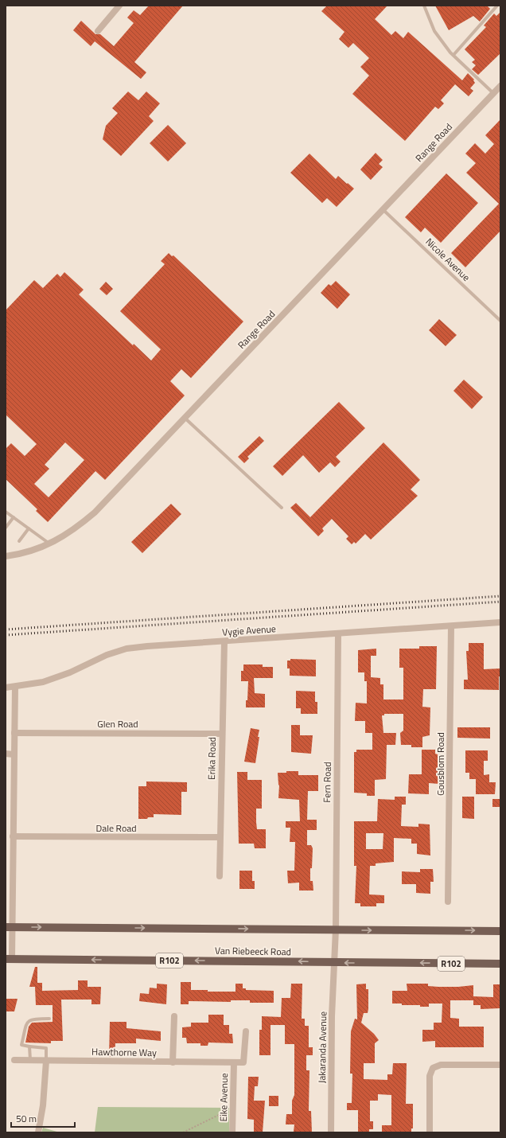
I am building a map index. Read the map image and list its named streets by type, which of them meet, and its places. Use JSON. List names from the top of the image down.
{
  "streets": {
    "main road": ["Van Riebeeck Road", "R102"],
    "street": [
      "Range Road",
      "Vygie Avenue",
      "Glen Road",
      "Erika Road",
      "Gousblom Road",
      "Fern Road",
      "Dale Road",
      "Jakaranda Avenue",
      "Hawthorne Way",
      "Eike Avenue"
    ],
    "lane": ["Nicole Avenue"]
  },
  "crossings": [
    ["Range Road", "Nicole Avenue"],
    ["Vygie Avenue", "Erika Road"],
    ["Vygie Avenue", "Gousblom Road"],
    ["Vygie Avenue", "Fern Road"],
    ["Glen Road", "Erika Road"],
    ["Erika Road", "Dale Road"],
    ["Fern Road", "Van Riebeeck Road"],
    ["Fern Road", "Jakaranda Avenue"],
    ["Van Riebeeck Road", "Jakaranda Avenue"],
    ["Hawthorne Way", "Eike Avenue"]
  ],
  "scale_bar": "50 m"
}
